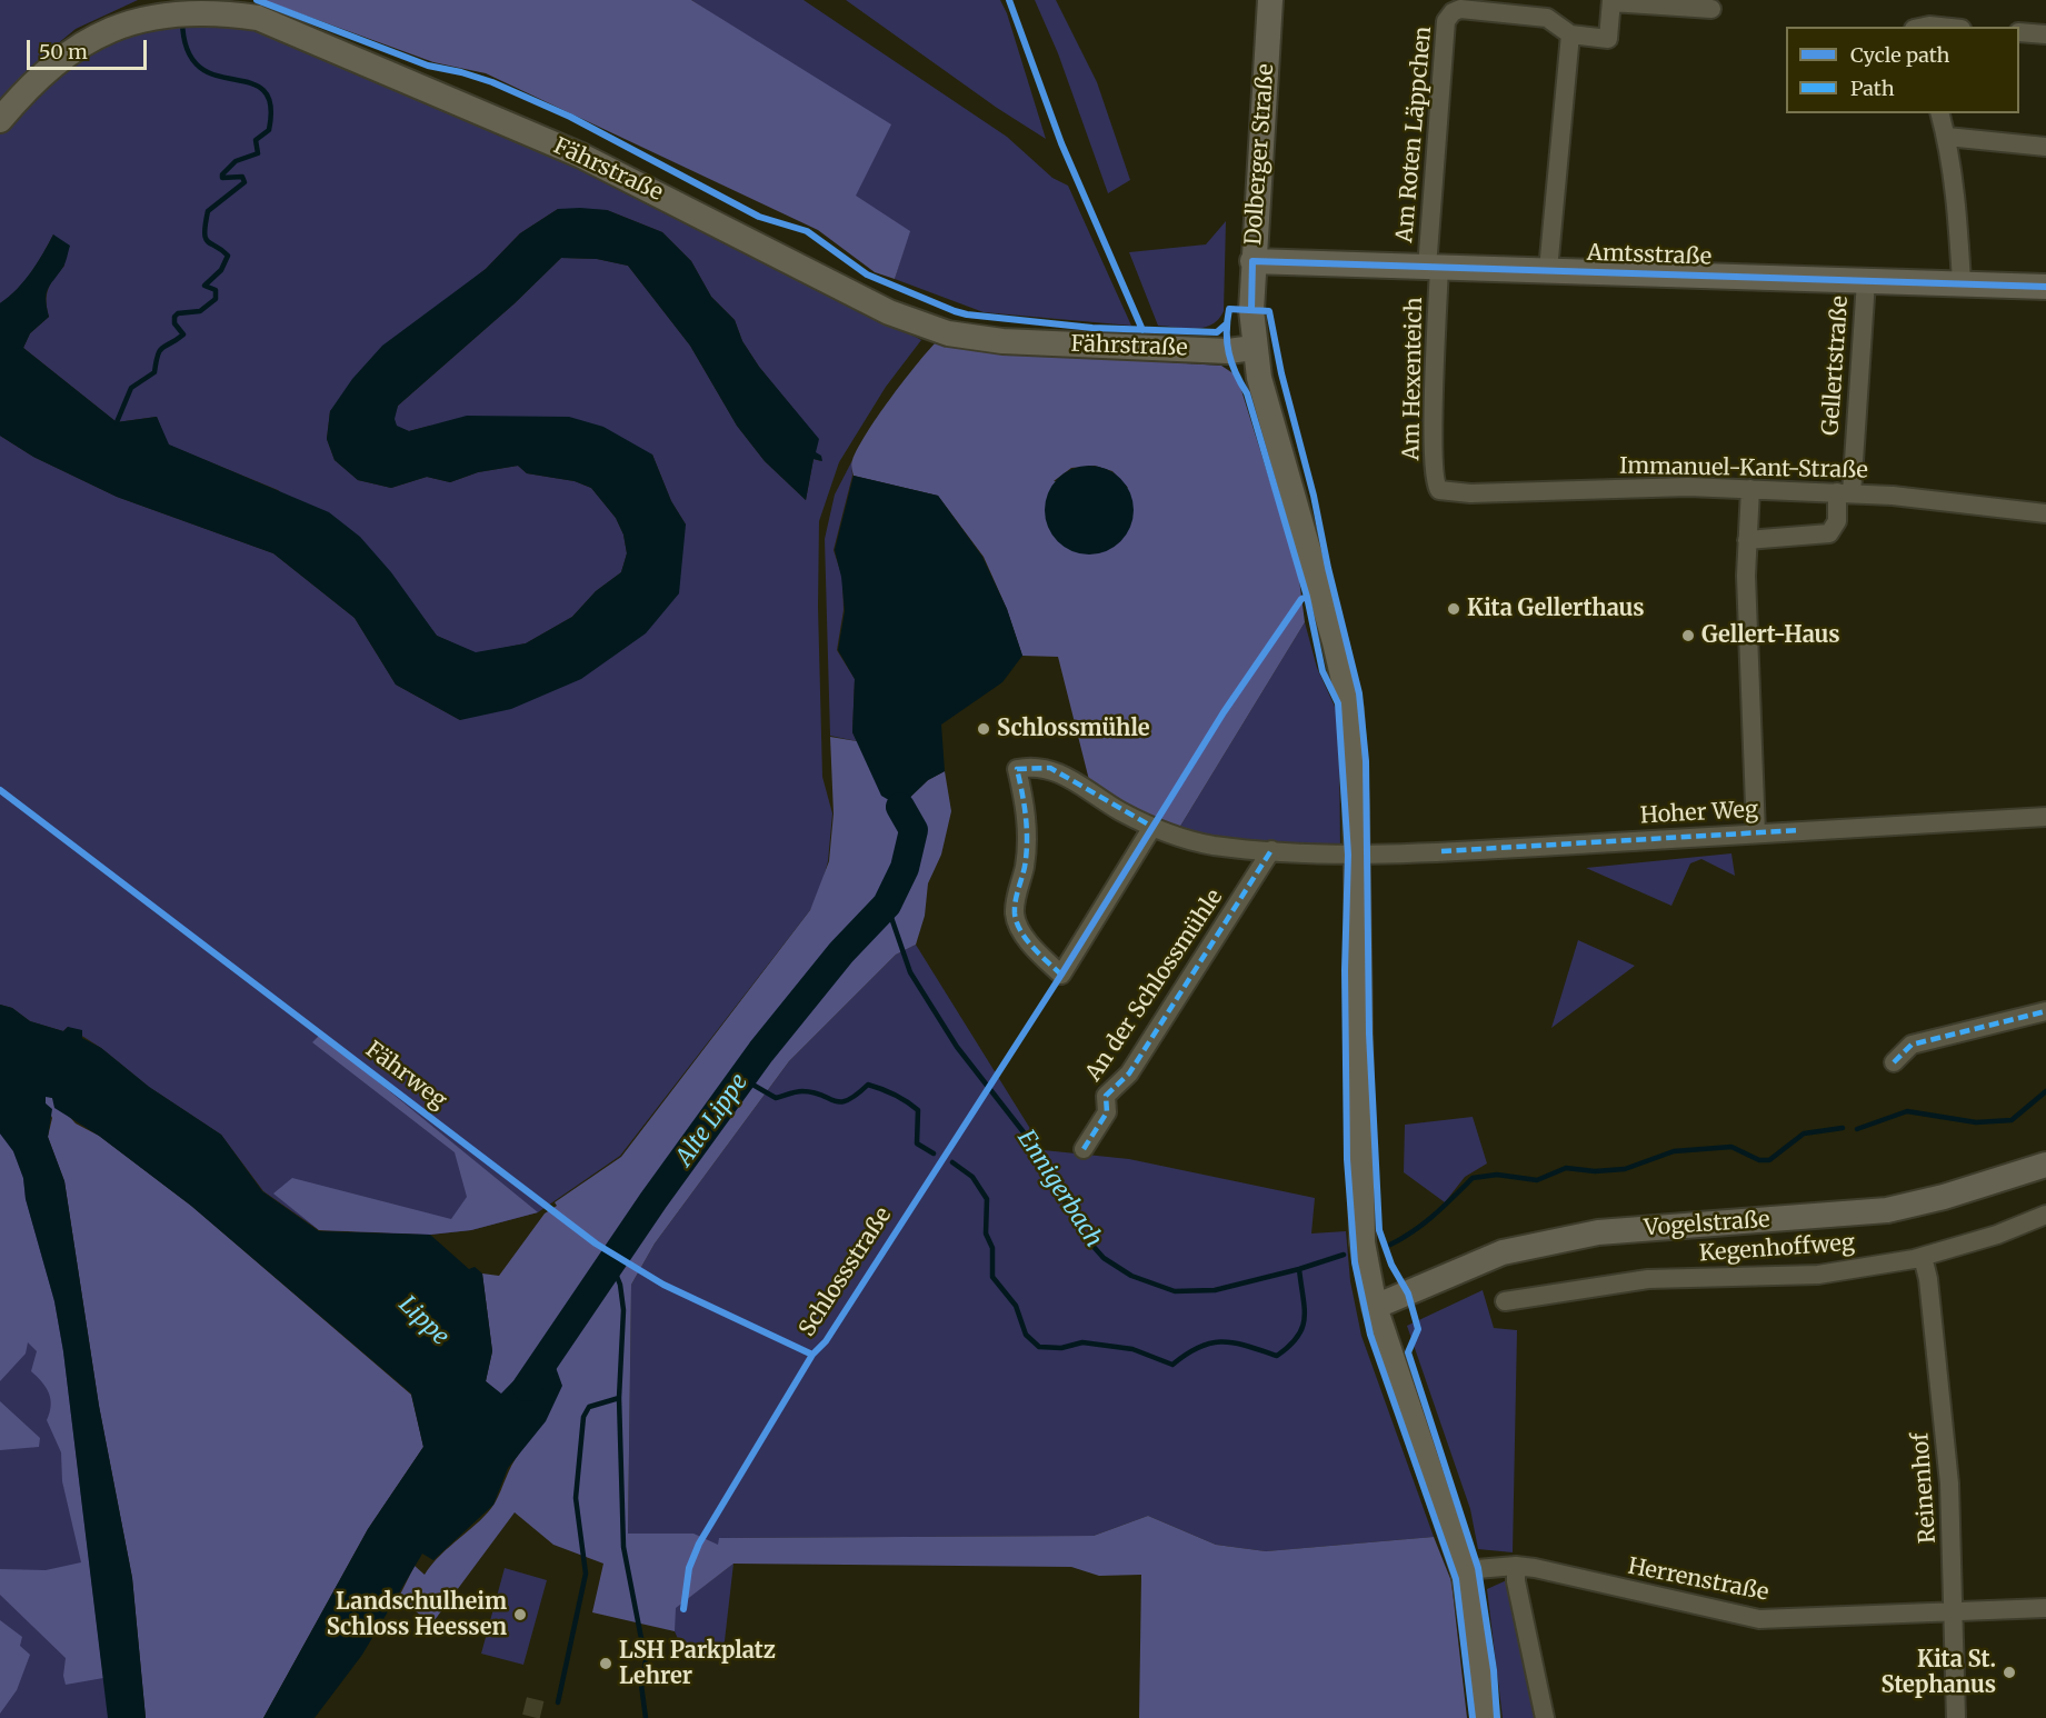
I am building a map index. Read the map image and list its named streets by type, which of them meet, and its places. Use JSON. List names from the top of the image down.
{
  "streets": {
    "main road": [
      "Dolberger Straße",
      "Fährstraße",
      "Amtsstraße",
      "Vogelstraße"
    ],
    "street": [
      "Am Roten Läppchen",
      "Gellertstraße",
      "Am Hexenteich",
      "Immanuel-Kant-Straße",
      "Hoher Weg",
      "An der Schlossmühle",
      "Kegenhoffweg",
      "Reinenhof",
      "Herrenstraße"
    ],
    "cycle path": ["Fährweg", "Schlossstraße"]
  },
  "crossings": [
    ["Am Roten Läppchen", "Amtsstraße"],
    ["Am Roten Läppchen", "Am Hexenteich"],
    ["Dolberger Straße", "Fährstraße"],
    ["Dolberger Straße", "Amtsstraße"],
    ["Dolberger Straße", "Hoher Weg"],
    ["Dolberger Straße", "Vogelstraße"],
    ["Dolberger Straße", "Herrenstraße"],
    ["Amtsstraße", "Gellertstraße"],
    ["Amtsstraße", "Am Hexenteich"],
    ["Gellertstraße", "Immanuel-Kant-Straße"],
    ["Am Hexenteich", "Immanuel-Kant-Straße"],
    ["Kegenhoffweg", "Reinenhof"],
    ["Reinenhof", "Herrenstraße"]
  ],
  "water": ["Alte Lippe", "Ennigerbach", "Lippe"],
  "places": [
    "Kita Gellerthaus",
    "Gellert-Haus",
    "Schlossmühle",
    "Landschulheim Schloss Heessen",
    "LSH Parkplatz Lehrer",
    "Kita St. Stephanus"
  ],
  "legend": ["Cycle path", "Path"],
  "scale_bar": "50 m"
}
